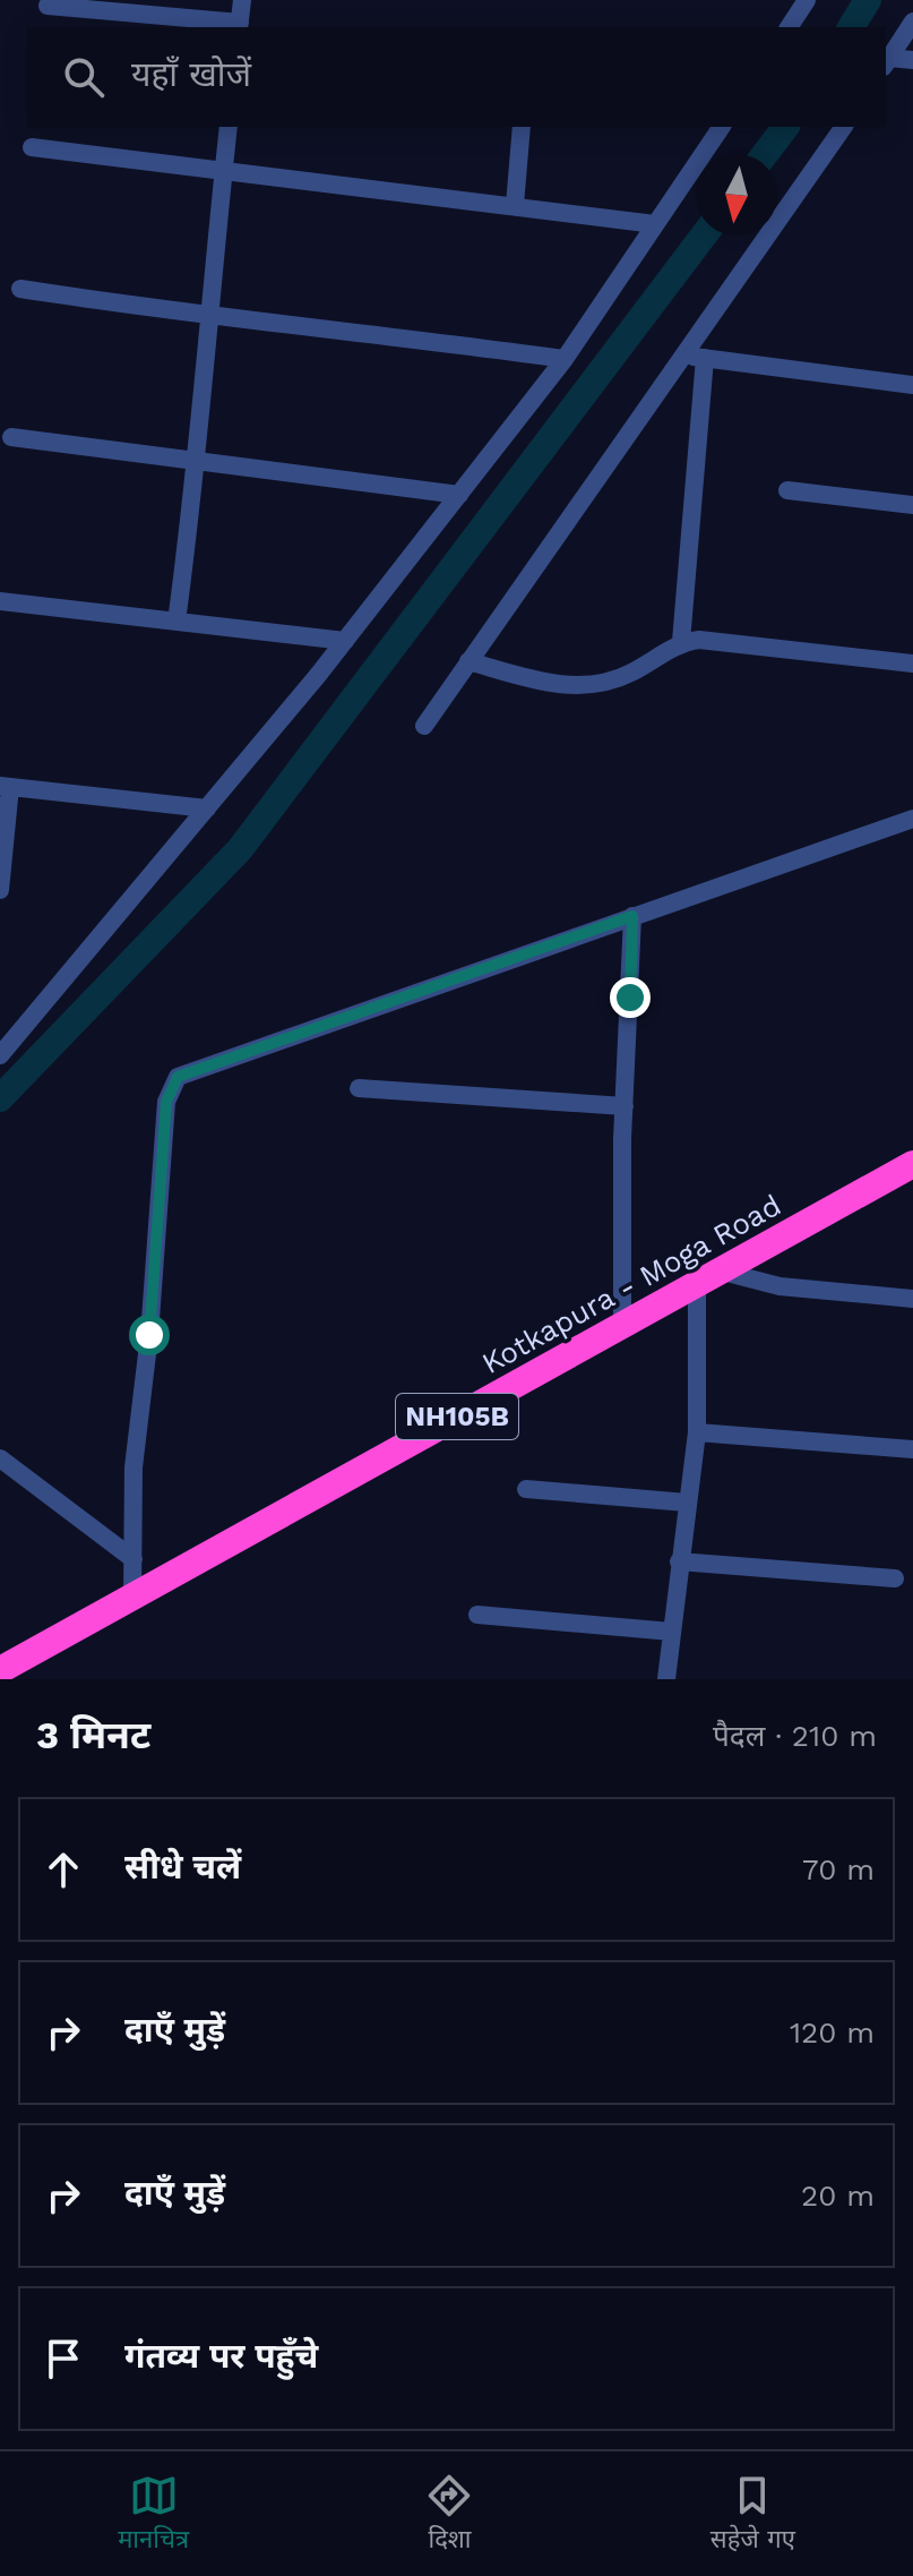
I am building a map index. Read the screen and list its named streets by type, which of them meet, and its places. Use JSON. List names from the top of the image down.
{
  "streets": {
    "highway": ["Kotkapura - Moga Road", "NH105B"]
  },
  "north": "bottom",
  "page": {
    "search": "यहाँ खोजें",
    "heading": ["3 मिनट", "पैदल · 210 m"],
    "list": [
      ["सीधे चलें", "70 m"],
      ["दाएँ मुड़ें", "120 m"],
      ["दाएँ मुड़ें", "20 m"],
      "गंतव्य पर पहुँचे"
    ],
    "nav": ["मानचित्र", "दिशा", "सहेजे गए"]
  }
}
